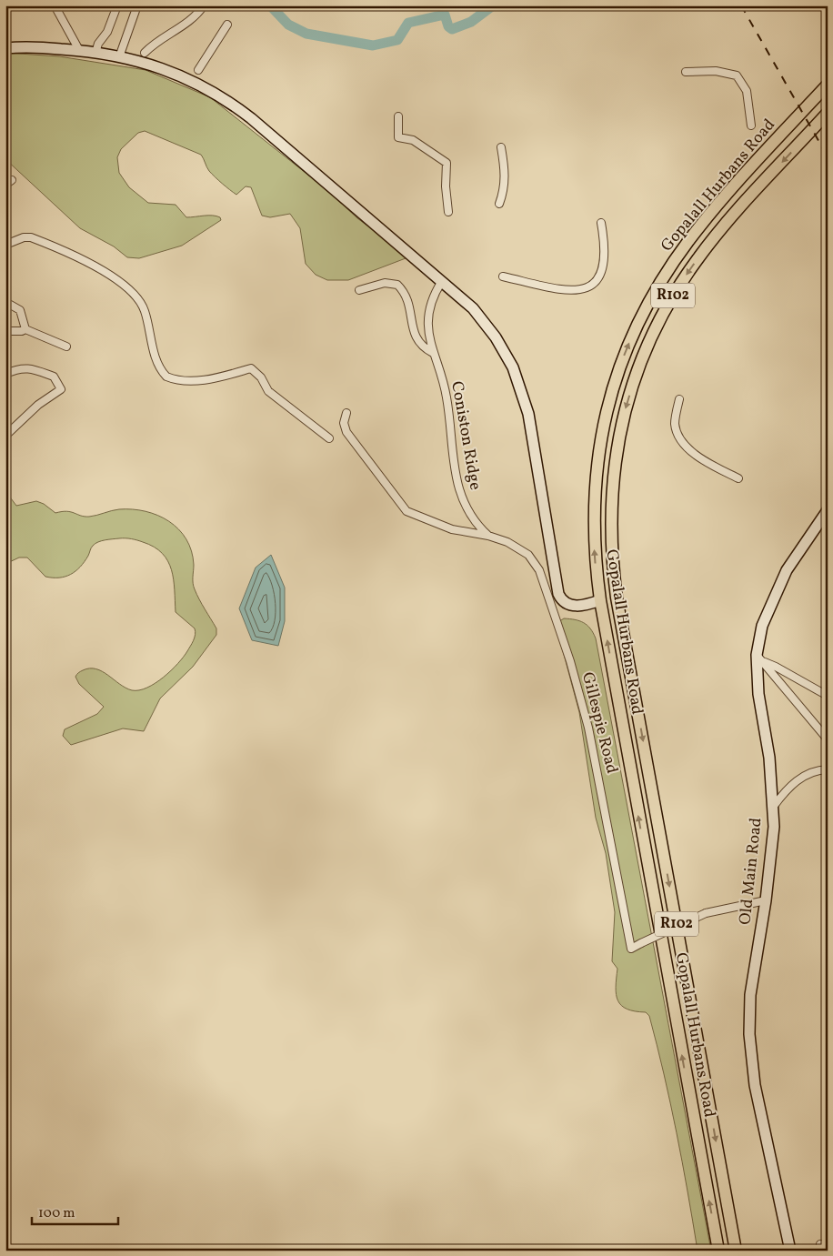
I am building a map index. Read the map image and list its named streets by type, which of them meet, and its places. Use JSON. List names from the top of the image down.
{
  "streets": {
    "main road": ["Gopalall Hurbans Road", "R102"],
    "street": ["Coniston Ridge", "Gillespie Road", "Old Main Road"]
  },
  "crossings": [
    ["Coniston Ridge", "Gillespie Road"],
    ["Gillespie Road", "Old Main Road"]
  ],
  "scale_bar": "100 m"
}
